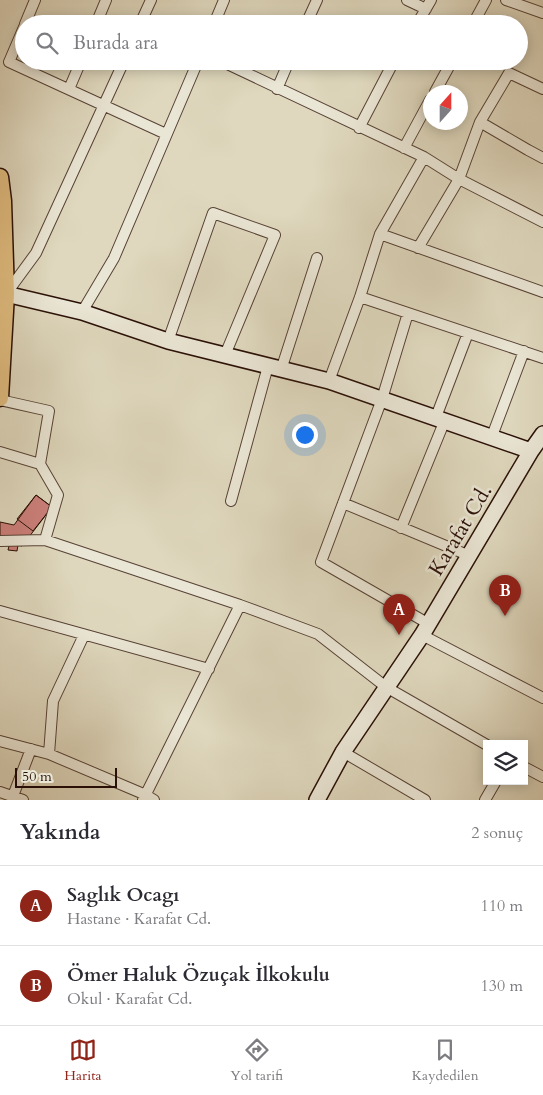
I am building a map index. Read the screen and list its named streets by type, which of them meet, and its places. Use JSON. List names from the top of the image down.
{
  "streets": {
    "main road": ["Karafat Cd."]
  },
  "scale_bar": "50 m",
  "north": "top",
  "page": {
    "search": "Burada ara",
    "pins": ["B", "A"],
    "scale": "50 m",
    "heading": ["Yakında", "2 sonuç"],
    "list": [
      {
        "mark": "A",
        "name": "Saglık Ocagı",
        "note": "Hastane · Karafat Cd.",
        "value": "110 m"
      },
      {
        "mark": "B",
        "name": "Ömer Haluk Özuçak İlkokulu",
        "note": "Okul · Karafat Cd.",
        "value": "130 m"
      }
    ],
    "nav": ["Harita", "Yol tarifi", "Kaydedilen"]
  }
}
